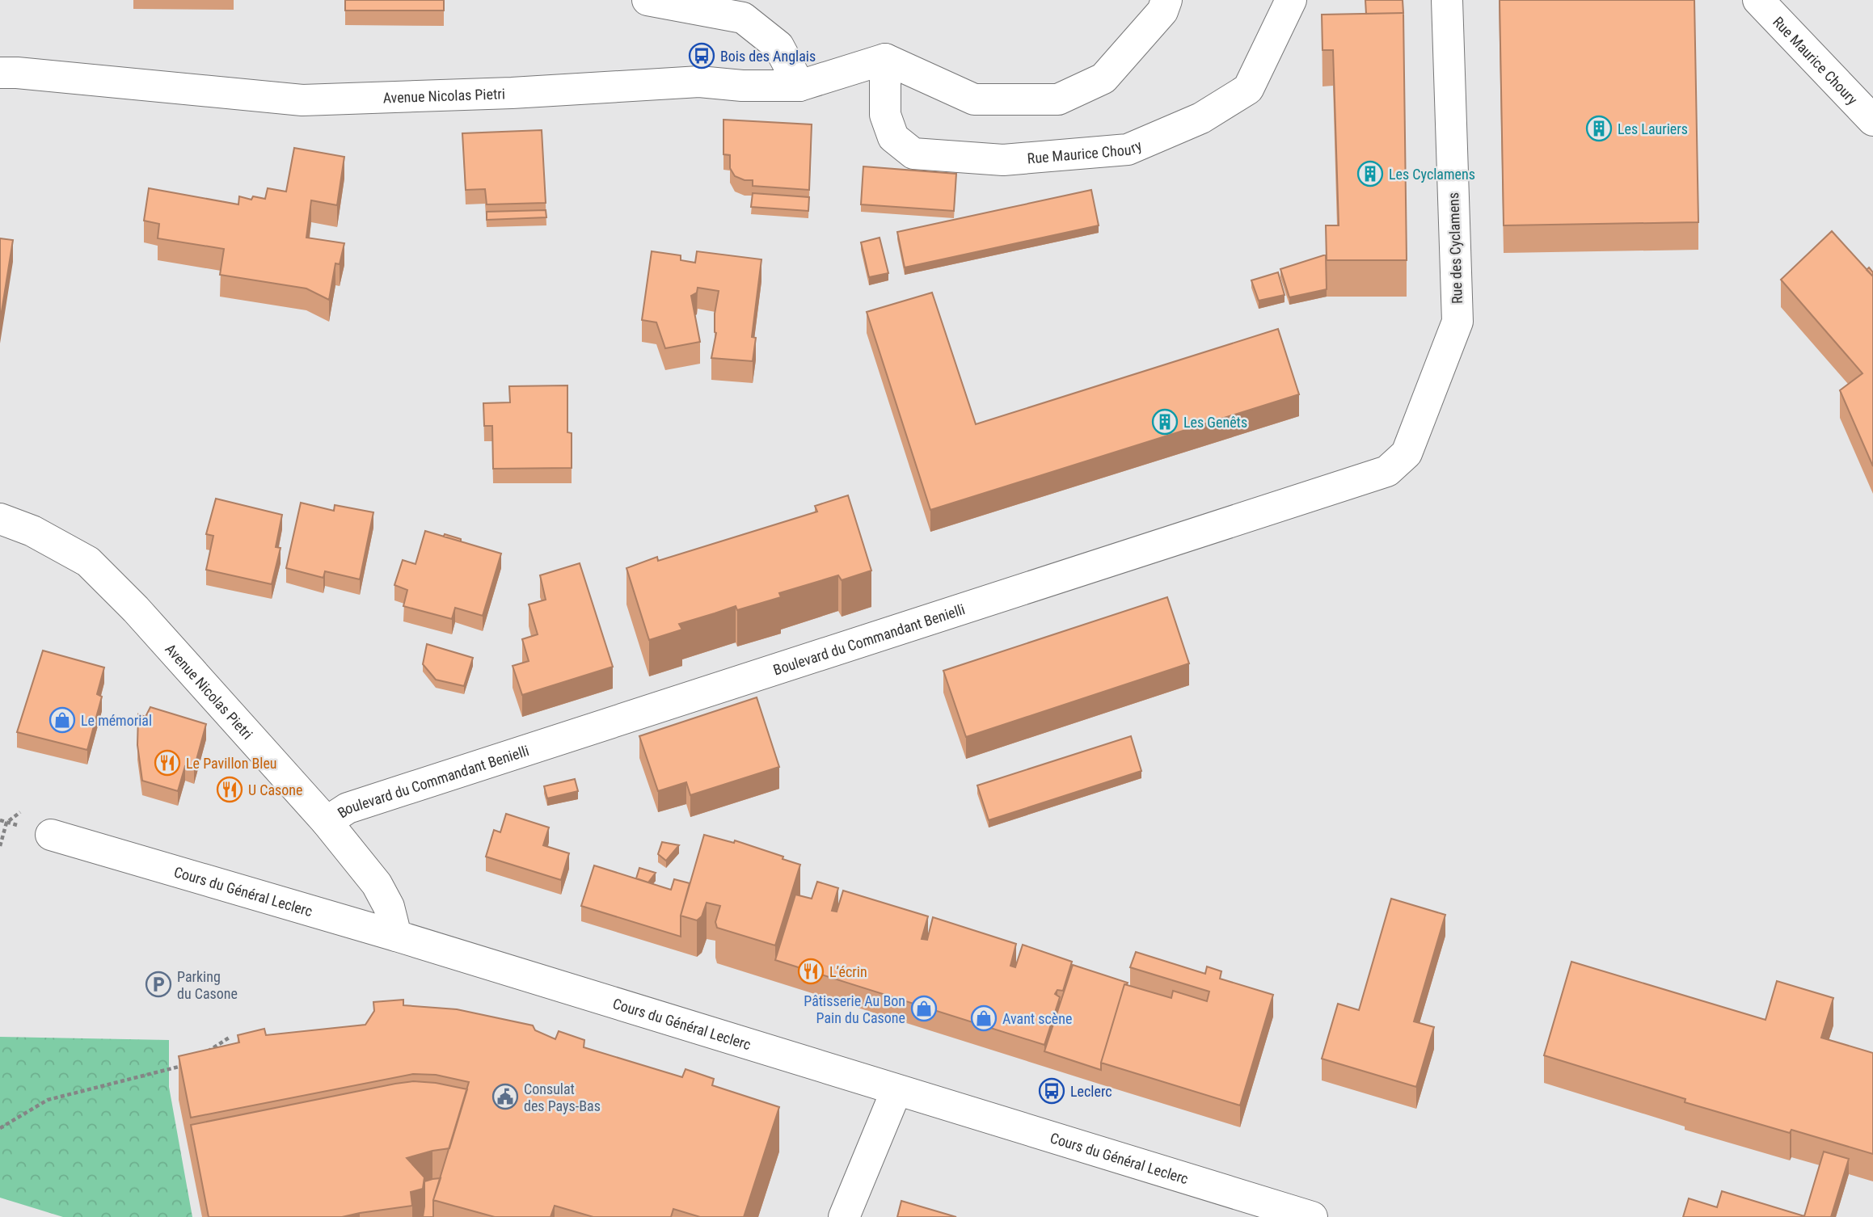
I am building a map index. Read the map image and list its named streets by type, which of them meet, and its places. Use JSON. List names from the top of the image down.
{
  "streets": {
    "street": [
      "Rue Maurice Choury",
      "Avenue Nicolas Pietri",
      "Rue des Cyclamens",
      "Boulevard du Commandant Benielli",
      "Cours du Général Leclerc"
    ]
  },
  "crossings": [
    ["Rue Maurice Choury", "Avenue Nicolas Pietri"],
    ["Avenue Nicolas Pietri", "Boulevard du Commandant Benielli"],
    ["Avenue Nicolas Pietri", "Cours du Général Leclerc"],
    ["Rue des Cyclamens", "Boulevard du Commandant Benielli"]
  ],
  "places": {
    "bus stop": ["Bois des Anglais", "Leclerc"],
    "building": ["Les Lauriers", "Les Cyclamens", "Les Genêts"],
    "shop": ["Le mémorial", "Pâtisserie Au Bon Pain du Casone", "Avant scène"],
    "restaurant": ["Le Pavillon Bleu", "U Casone", "L’écrin"],
    "parking": ["Parking du Casone"],
    "public building": ["Consulat des Pays-Bas"]
  }
}
